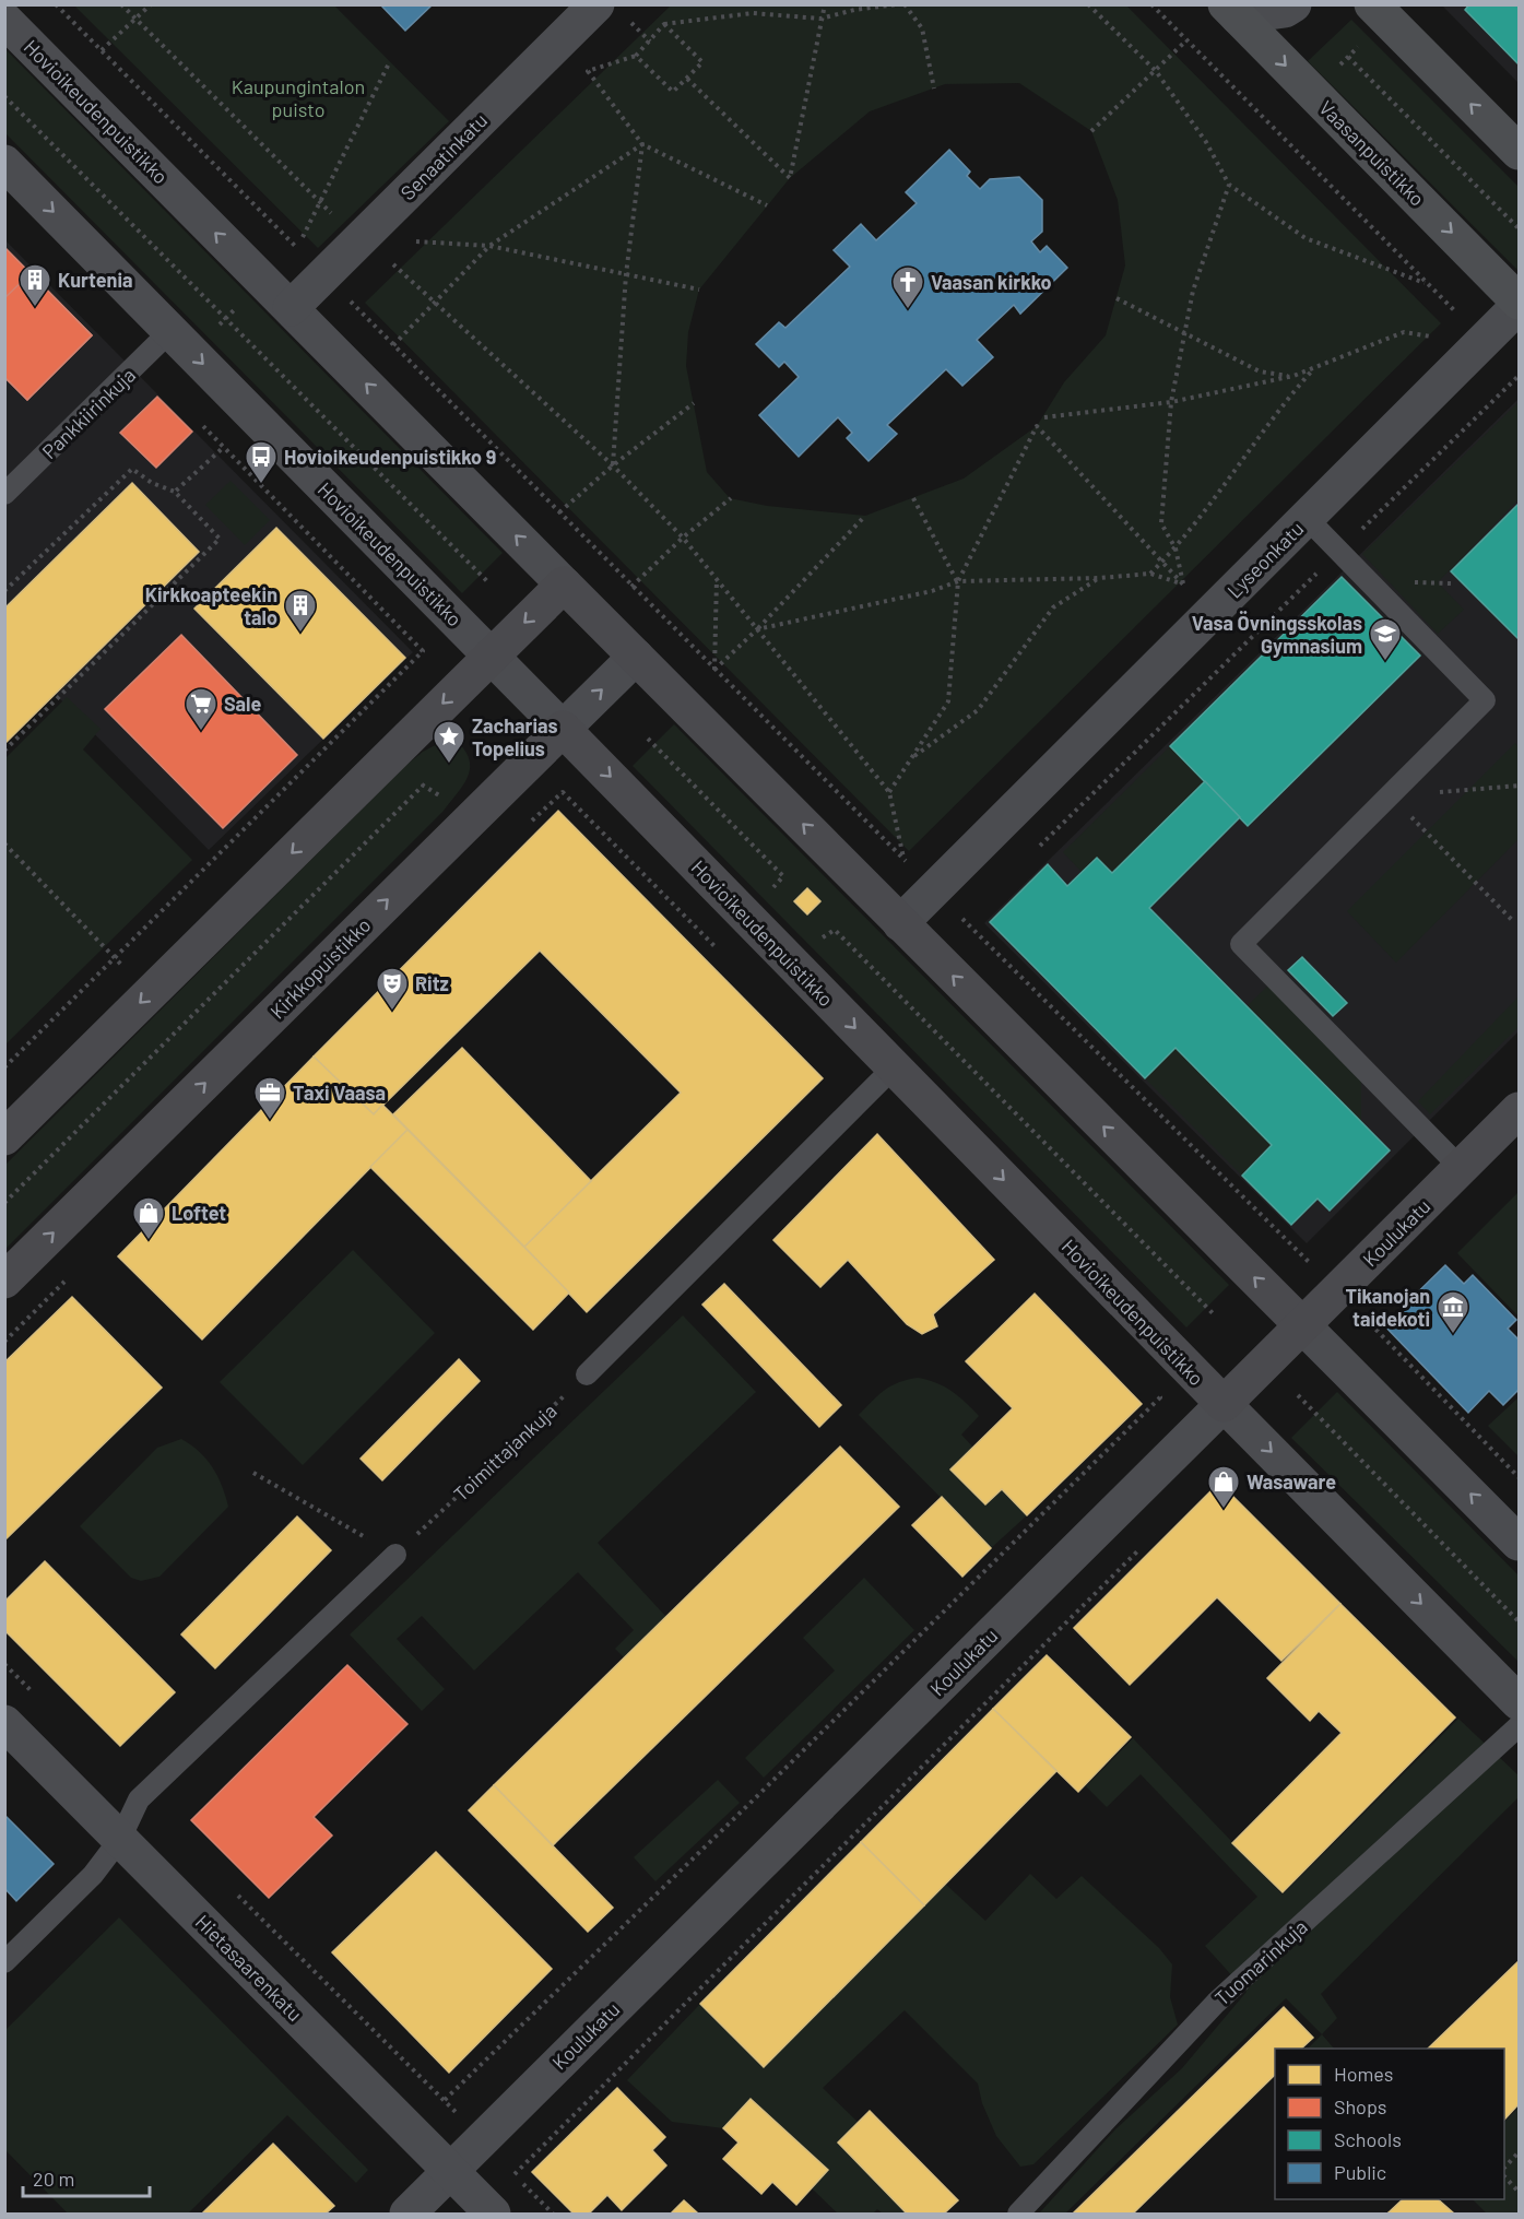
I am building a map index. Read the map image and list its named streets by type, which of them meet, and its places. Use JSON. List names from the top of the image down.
{
  "streets": {
    "main road": [
      "Hovioikeudenpuistikko",
      "Vaasanpuistikko",
      "Kirkkopuistikko",
      "Koulukatu"
    ],
    "street": ["Senaatinkatu", "Lyseonkatu", "Hietasaarenkatu"],
    "lane": ["Pankkiirinkuja", "Tuomarinkuja"],
    "path": ["Toimittajankuja"]
  },
  "crossings": [
    ["Hovioikeudenpuistikko", "Senaatinkatu"],
    ["Hovioikeudenpuistikko", "Pankkiirinkuja"],
    ["Hovioikeudenpuistikko", "Lyseonkatu"],
    ["Hovioikeudenpuistikko", "Kirkkopuistikko"],
    ["Hovioikeudenpuistikko", "Koulukatu"],
    ["Vaasanpuistikko", "Lyseonkatu"],
    ["Koulukatu", "Hietasaarenkatu"]
  ],
  "one_way": ["Kirkkopuistikko"],
  "parks": ["Kaupungintalon puisto"],
  "places": {
    "building": ["Kurtenia", "Kirkkoapteekin talo"],
    "church": ["Vaasan kirkko"],
    "bus stop": ["Hovioikeudenpuistikko 9"],
    "school or university": ["Vasa Övningsskolas Gymnasium"],
    "supermarket": ["Sale"],
    "place": ["Zacharias Topelius"],
    "theatre": ["Ritz"],
    "office": ["Taxi Vaasa"],
    "shop": ["Loftet", "Wasaware"],
    "museum": ["Tikanojan taidekoti"]
  },
  "legend": [
    "Homes",
    "Shops",
    "Schools",
    "Public"
  ],
  "scale_bar": "20 m"
}
